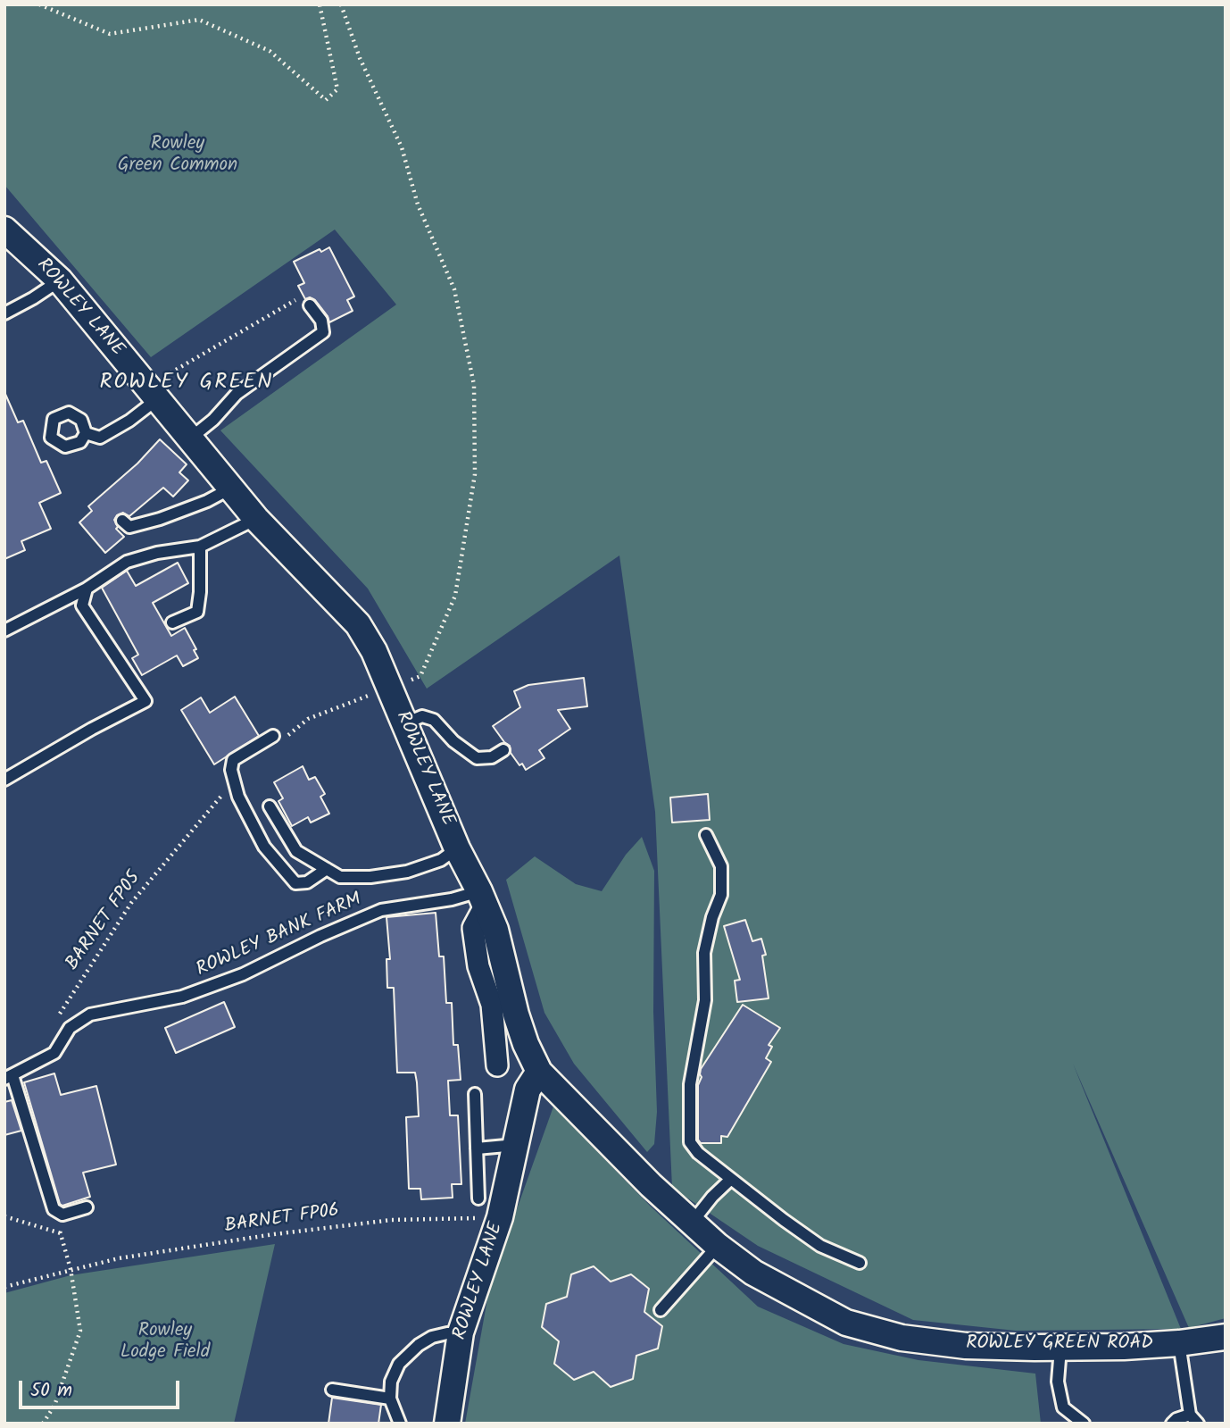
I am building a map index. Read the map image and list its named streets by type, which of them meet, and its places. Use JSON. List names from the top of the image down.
{
  "streets": {
    "street": ["ROWLEY LANE", "ROWLEY GREEN ROAD"],
    "lane": ["ROWLEY BANK FARM"],
    "path": ["BARNET FP05", "BARNET FP06"]
  },
  "crossings": [
    ["ROWLEY LANE", "ROWLEY BANK FARM"],
    ["ROWLEY LANE", "BARNET FP06"],
    ["ROWLEY LANE", "ROWLEY GREEN ROAD"]
  ],
  "districts": ["ROWLEY GREEN"],
  "parks": ["Rowley Green Common", "Rowley Lodge Field"],
  "scale_bar": "50 m"
}
